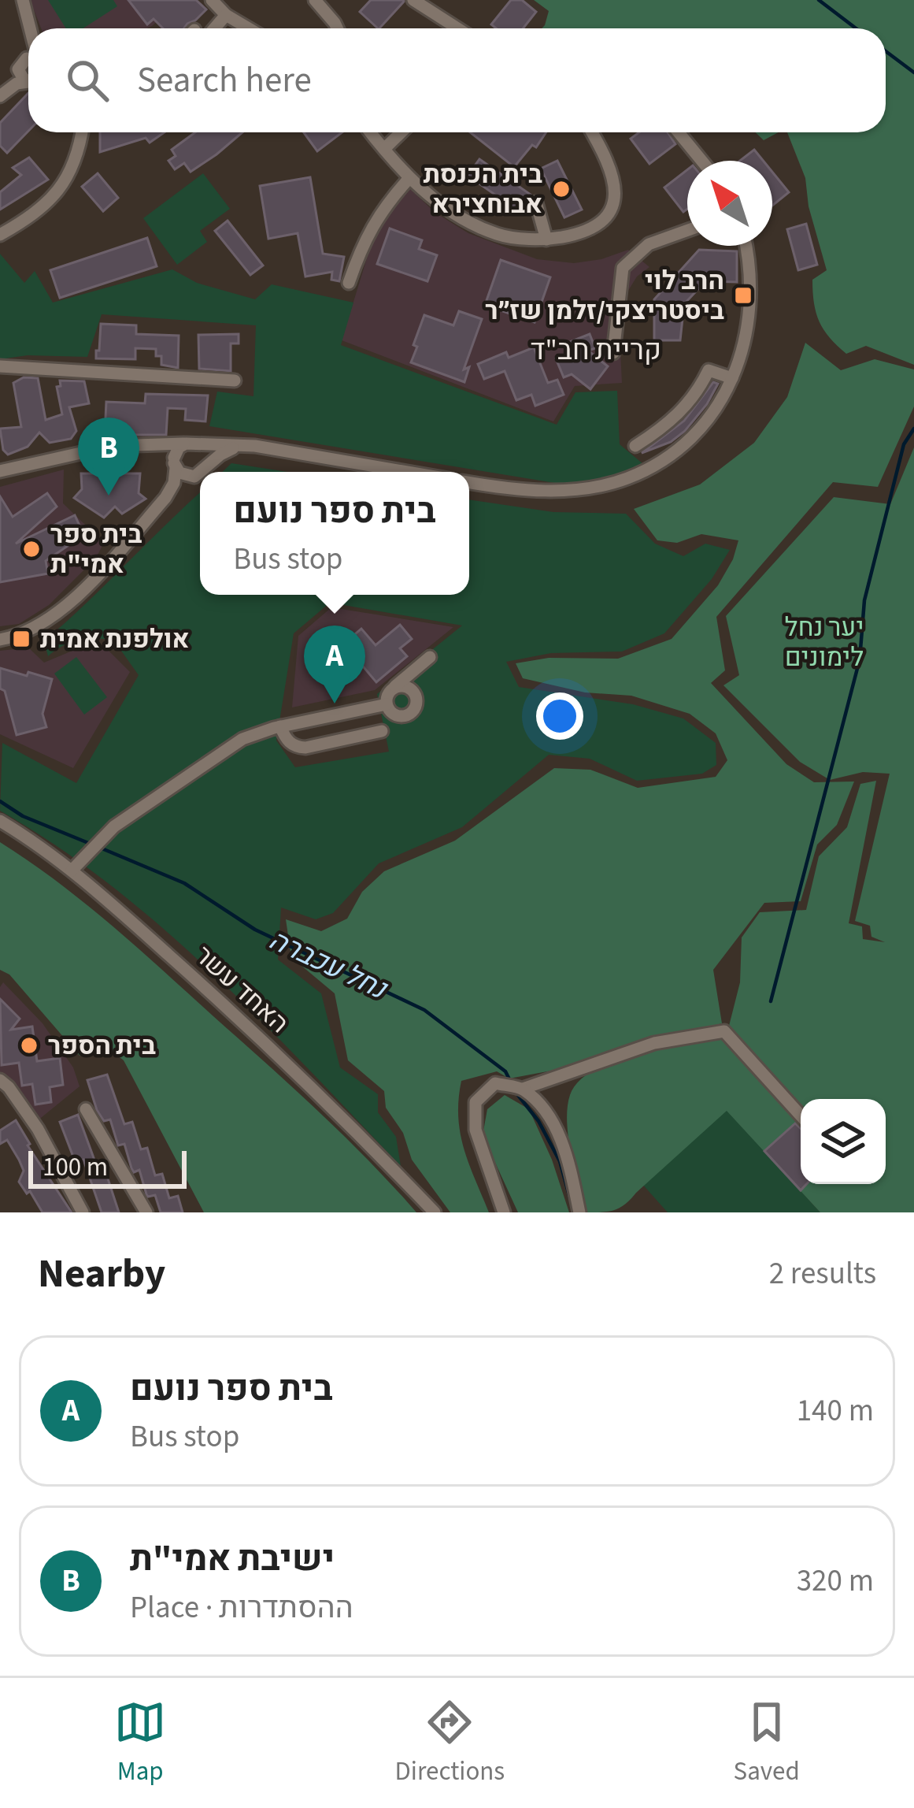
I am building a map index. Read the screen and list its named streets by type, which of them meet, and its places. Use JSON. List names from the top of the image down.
{
  "streets": {
    "street": ["האחד עשר"]
  },
  "districts": ["קריית חב\"ד"],
  "water": ["נחל עכברה"],
  "parks": ["יער נחל לימונים"],
  "places": {
    "other": ["בית הכנסת אבוחצירא", "בית ספר אמי\"ת", "בית הספר"],
    "transit": ["הרב לוי ביסטריצקי/זלמן שז״ר", "אולפנת אמית"]
  },
  "scale_bar": "100 m",
  "north": "top left",
  "page": {
    "search": "Search here",
    "pins": ["B", "A"],
    "popup": ["בית ספר נועם", "Bus stop"],
    "scale": "100 m",
    "heading": ["Nearby", "2 results"],
    "list": [
      {
        "mark": "A",
        "name": "בית ספר נועם",
        "note": "Bus stop",
        "value": "140 m"
      },
      {
        "mark": "B",
        "name": "ישיבת אמי\"ת",
        "note": "Place · ההסתדרות",
        "value": "320 m"
      }
    ],
    "nav": ["Map", "Directions", "Saved"]
  }
}
